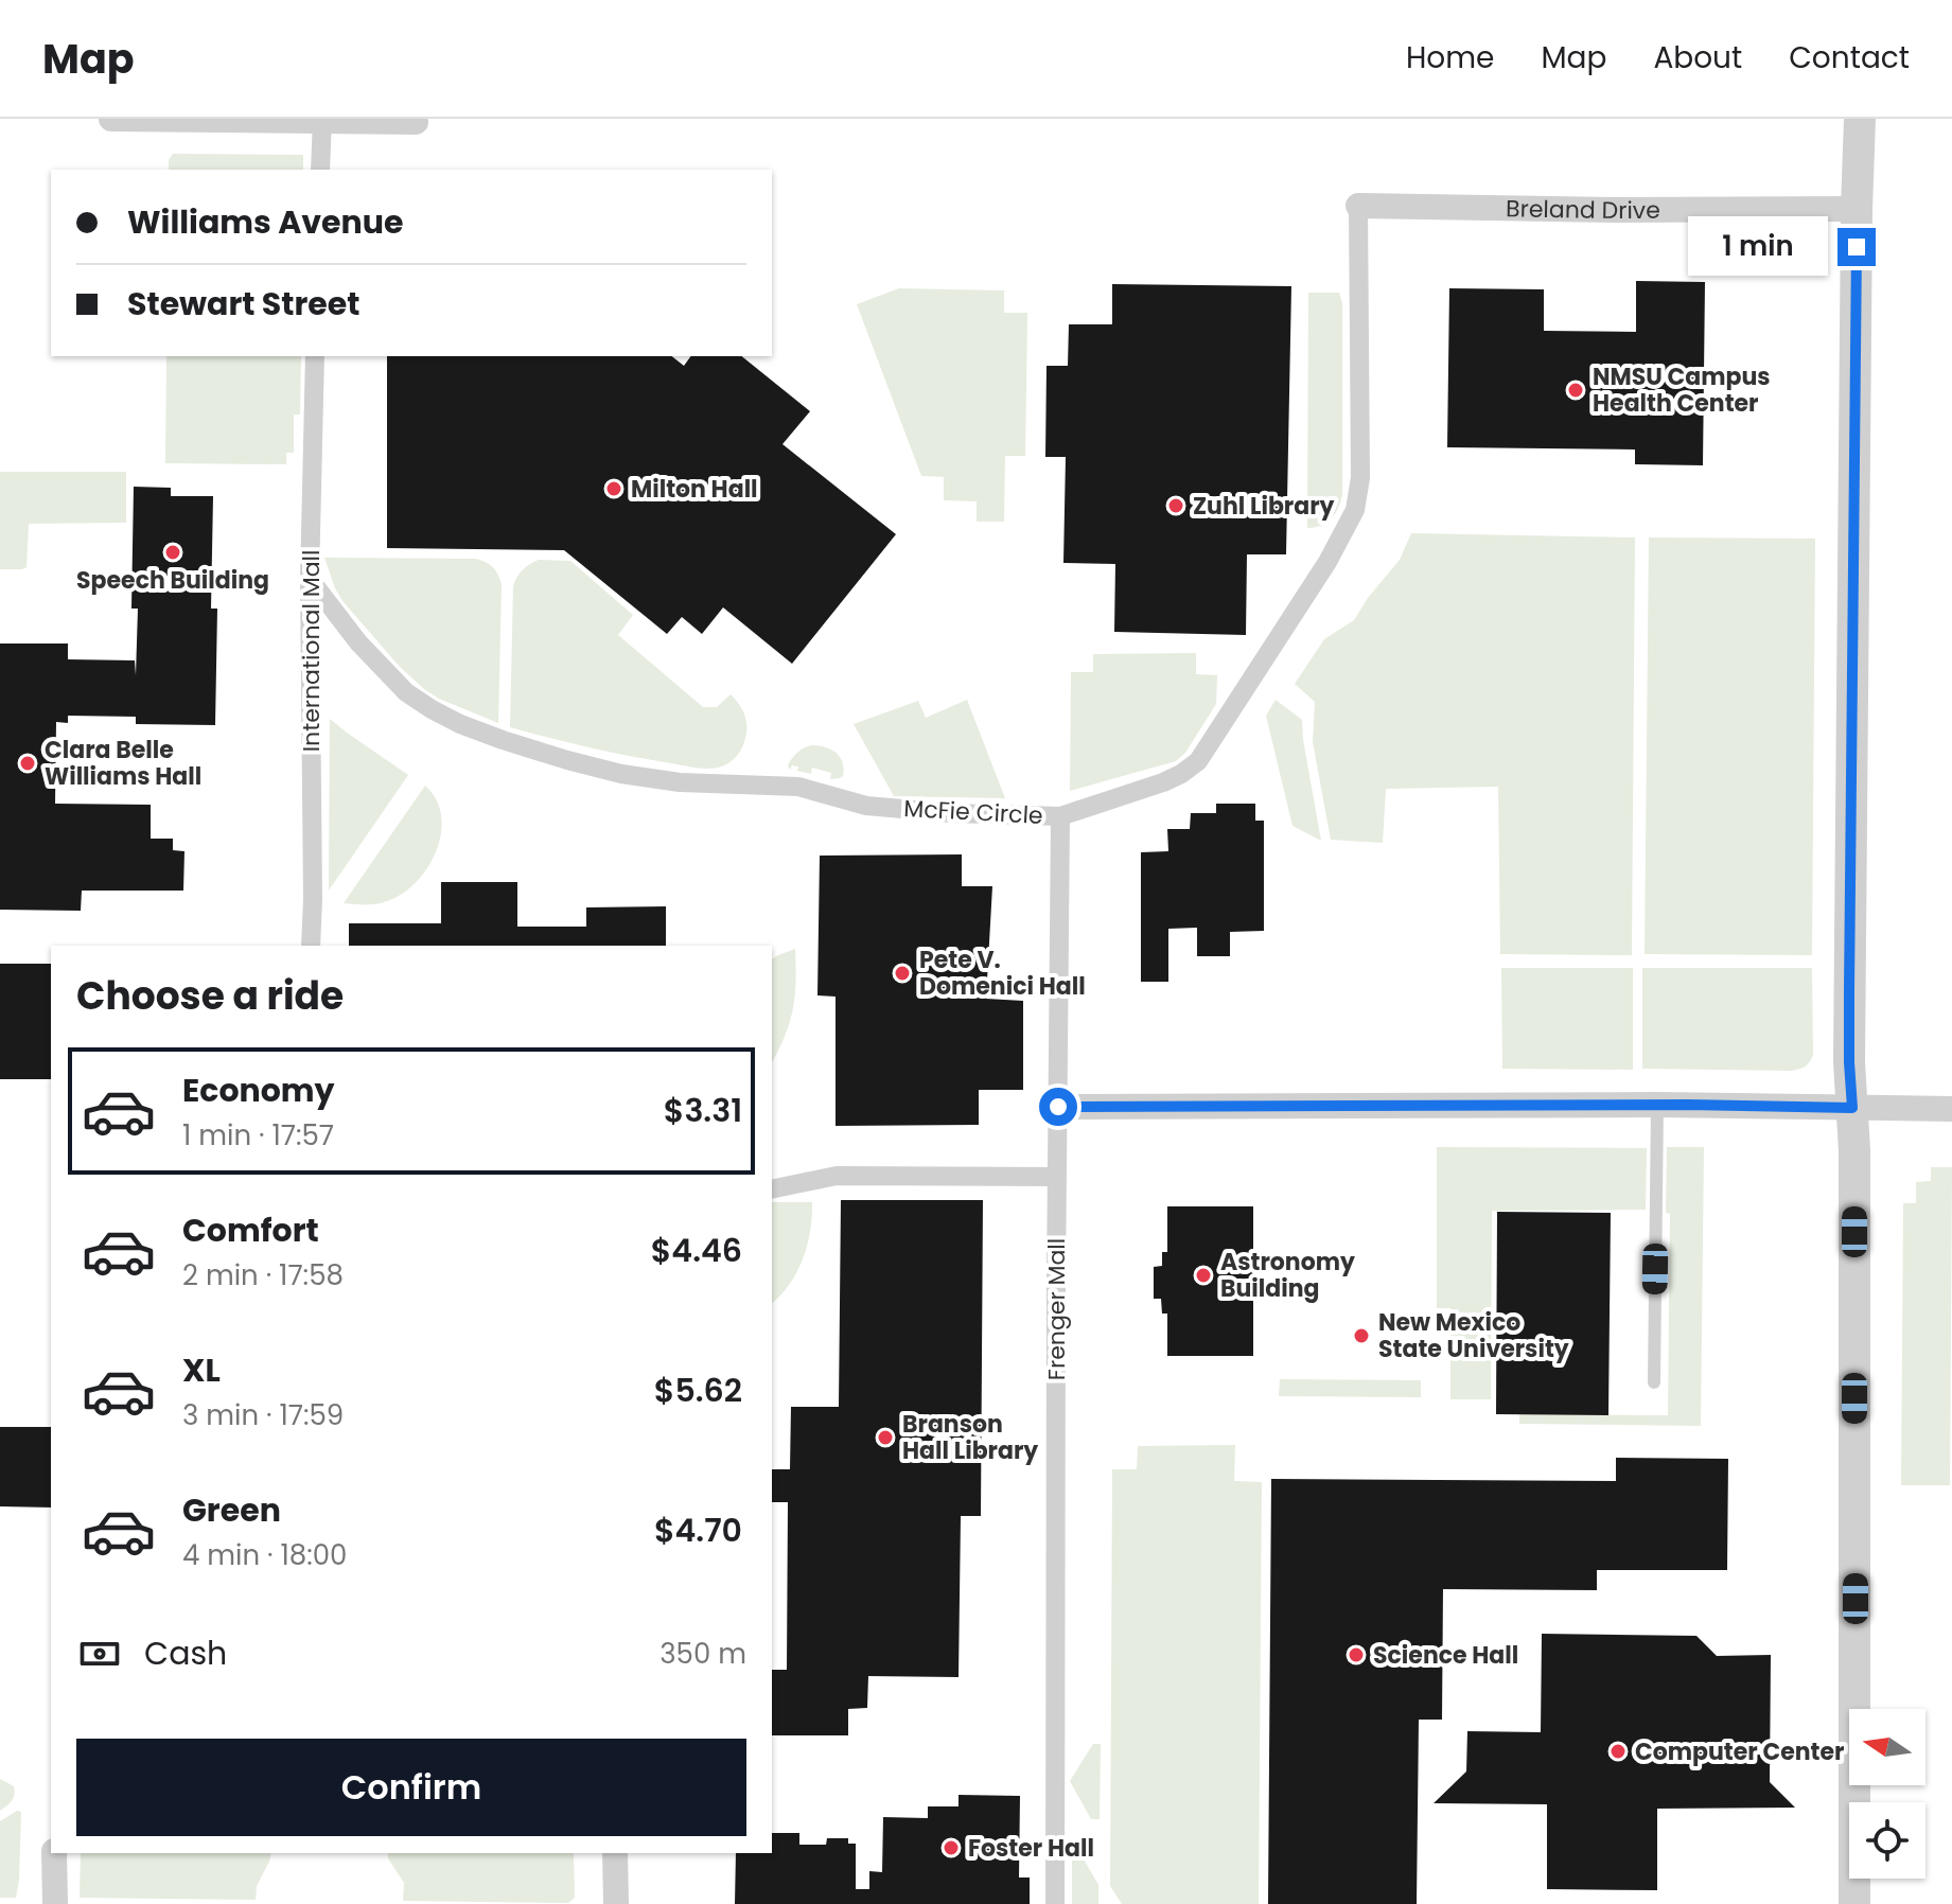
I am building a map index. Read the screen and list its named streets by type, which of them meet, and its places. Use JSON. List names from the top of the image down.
{
  "streets": {
    "street": [
      "Breland Drive",
      "International Mall",
      "McFie Circle",
      "Frenger Mall"
    ]
  },
  "crossings": [
    ["Breland Drive", "McFie Circle"],
    ["International Mall", "McFie Circle"],
    ["McFie Circle", "Frenger Mall"]
  ],
  "places": [
    "NMSU Campus Health Center",
    "Milton Hall",
    "Zuhl Library",
    "Speech Building",
    "Clara Belle Williams Hall",
    "Pete V. Domenici Hall",
    "Astronomy Building",
    "New Mexico State University",
    "Branson Hall Library",
    "Science Hall",
    "Computer Center",
    "Foster Hall"
  ],
  "north": "left",
  "page": {
    "header": "Map",
    "nav": [
      "Home",
      "Map",
      "About",
      "Contact"
    ],
    "banner": ["Williams Avenue", "Stewart Street"],
    "bubble": "1 min",
    "heading": "Choose a ride",
    "list": [
      {
        "name": "Economy",
        "note": "1 min · 17:57",
        "value": "$3.31"
      },
      {
        "name": "Comfort",
        "note": "2 min · 17:58",
        "value": "$4.46"
      },
      {
        "name": "XL",
        "note": "3 min · 17:59",
        "value": "$5.62"
      },
      {
        "name": "Green",
        "note": "4 min · 18:00",
        "value": "$4.70"
      }
    ],
    "pay": ["Cash", "350 m"],
    "buttons": "Confirm"
  }
}
